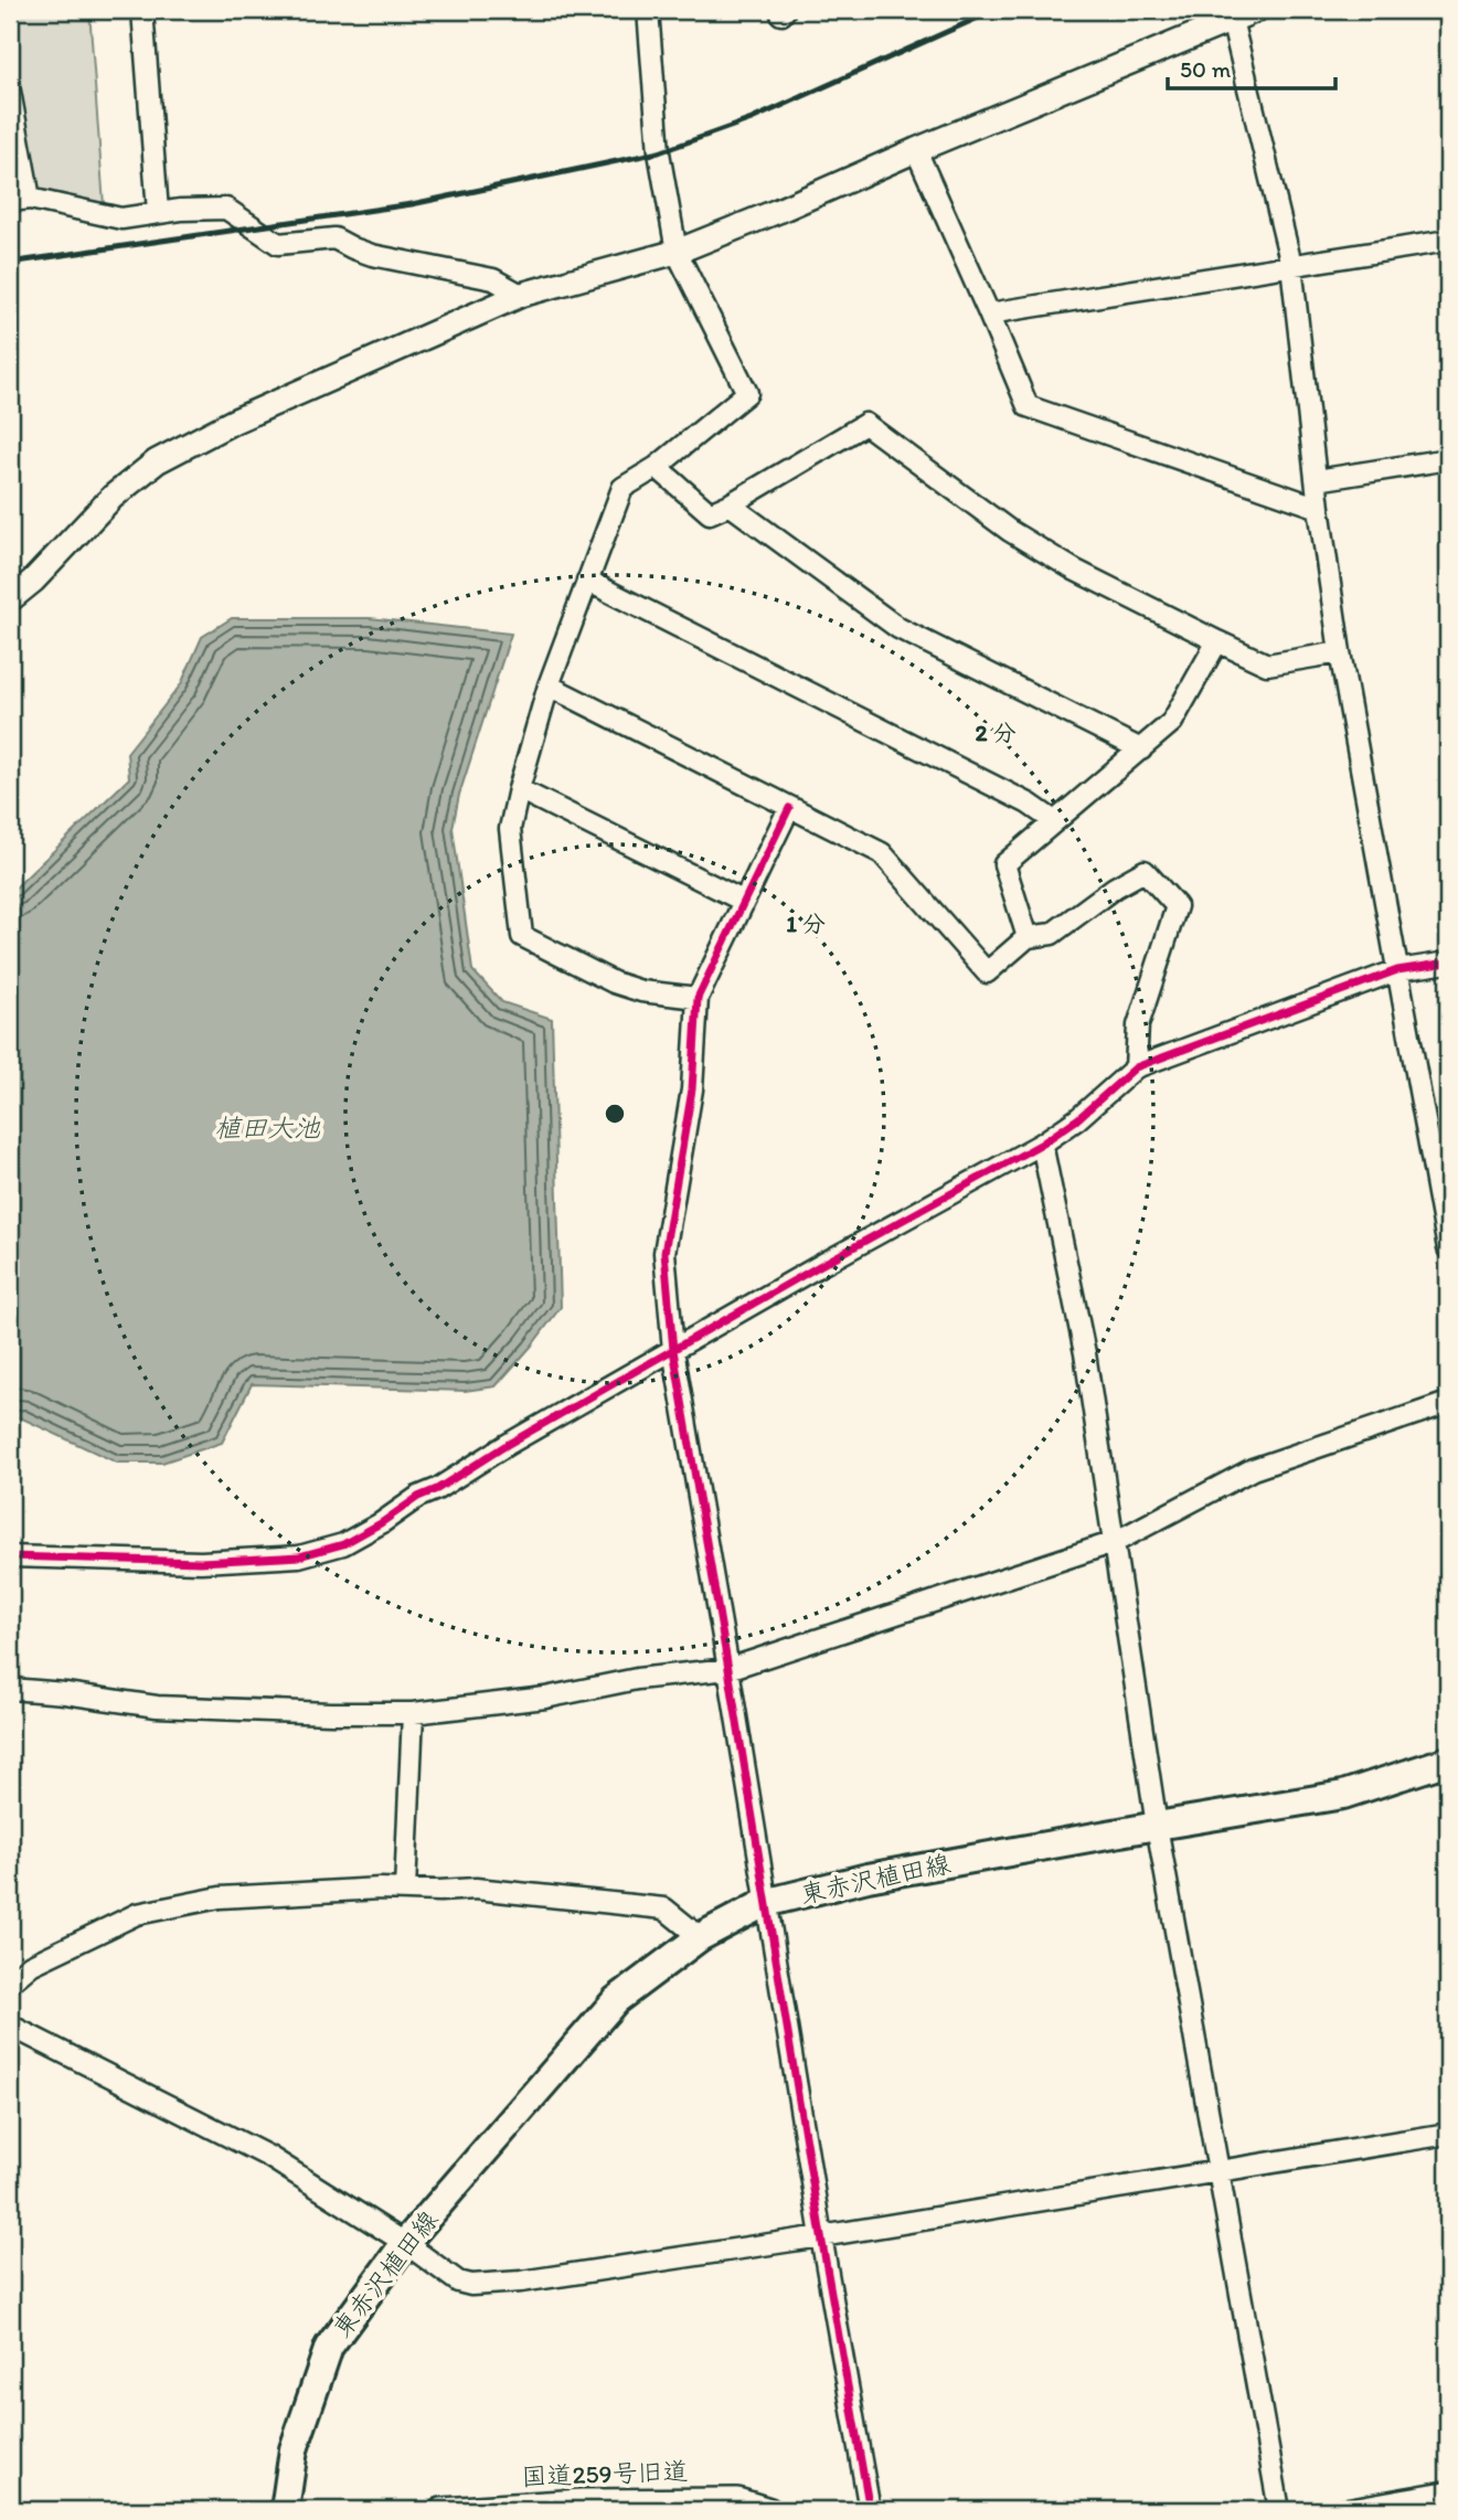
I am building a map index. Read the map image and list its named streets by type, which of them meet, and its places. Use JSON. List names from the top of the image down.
{
  "streets": {
    "main road": ["東赤沢植田線"],
    "street": ["国道259号旧道"]
  },
  "water": ["植田大池"],
  "scale_bar": "50 m",
  "rings": ["2 分", "1 分"]
}
